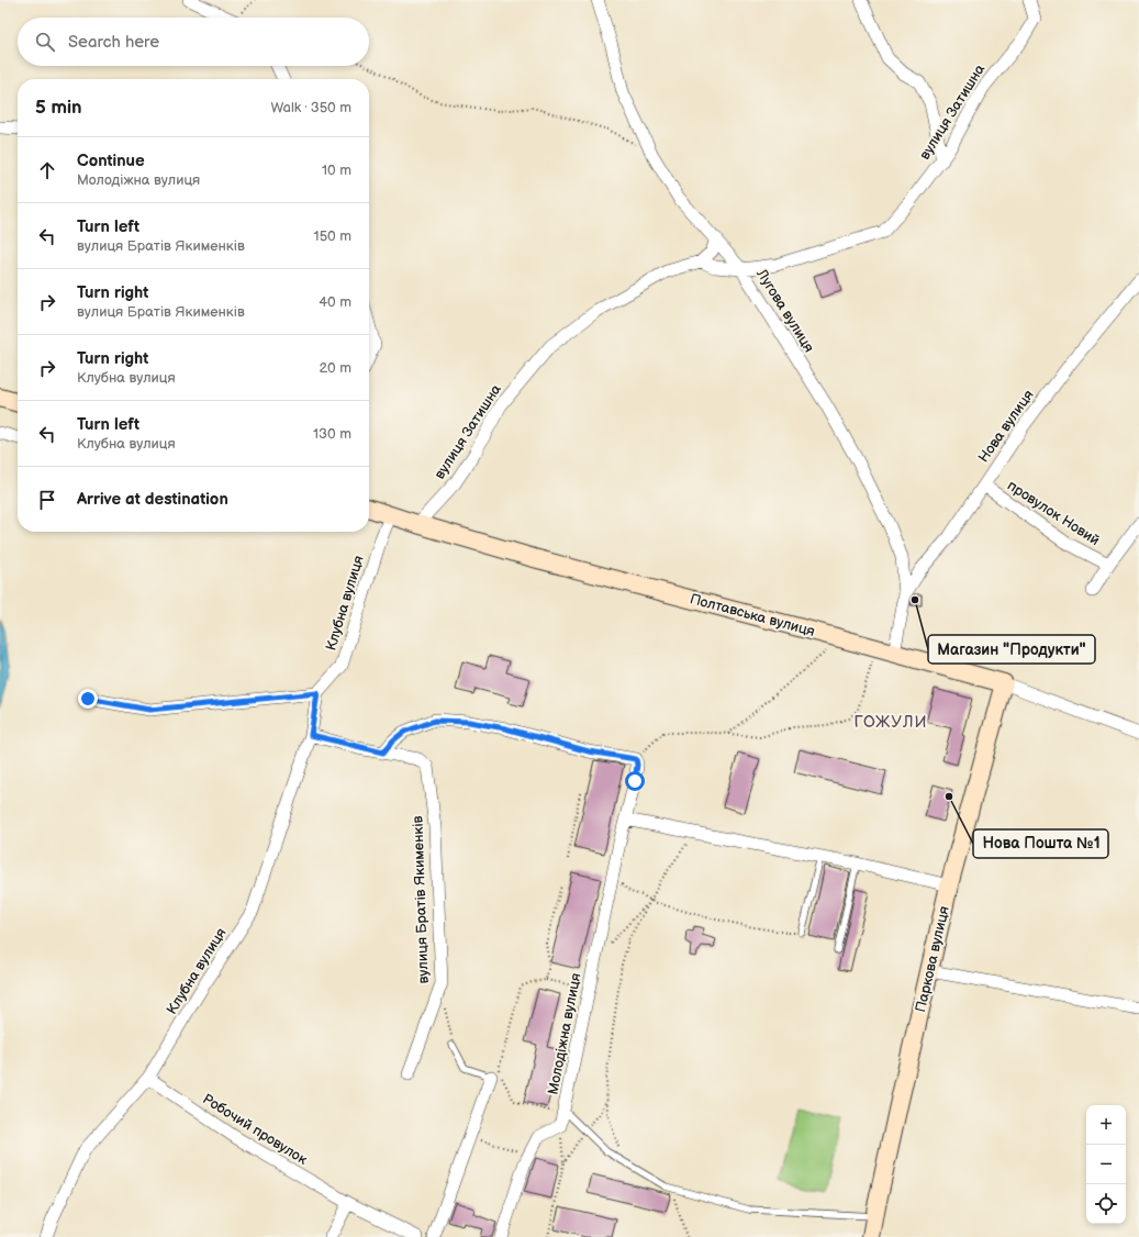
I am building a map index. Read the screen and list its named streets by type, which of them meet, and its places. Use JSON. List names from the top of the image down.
{
  "streets": {
    "street": [
      "вулиця Затишна",
      "Лугова вулиця",
      "Нова вулиця",
      "провулок Новий",
      "Клубна вулиця",
      "Полтавська вулиця",
      "вулиця Братів Якименків",
      "Паркова вулиця",
      "Молодіжна вулиця",
      "Робочий провулок"
    ]
  },
  "crossings": [
    ["вулиця Затишна", "Лугова вулиця"],
    ["вулиця Затишна", "Полтавська вулиця"],
    ["Лугова вулиця", "Нова вулиця"],
    ["Лугова вулиця", "Полтавська вулиця"],
    ["Нова вулиця", "провулок Новий"],
    ["Клубна вулиця", "Полтавська вулиця"],
    ["Клубна вулиця", "вулиця Братів Якименків"],
    ["Клубна вулиця", "Робочий провулок"],
    ["Полтавська вулиця", "Паркова вулиця"]
  ],
  "districts": ["ГОЖУЛИ"],
  "places": ["Магазин \"Продукти\"", "Нова Пошта №1"],
  "page": {
    "search": "Search here",
    "heading": ["5 min", "Walk · 350 m"],
    "list": [
      ["Continue", "Молодіжна вулиця", "10 m"],
      ["Turn left", "вулиця Братів Якименків", "150 m"],
      ["Turn right", "вулиця Братів Якименків", "40 m"],
      ["Turn right", "Клубна вулиця", "20 m"],
      ["Turn left", "Клубна вулиця", "130 m"],
      "Arrive at destination"
    ],
    "map_buttons": ["+", "−"]
  }
}
